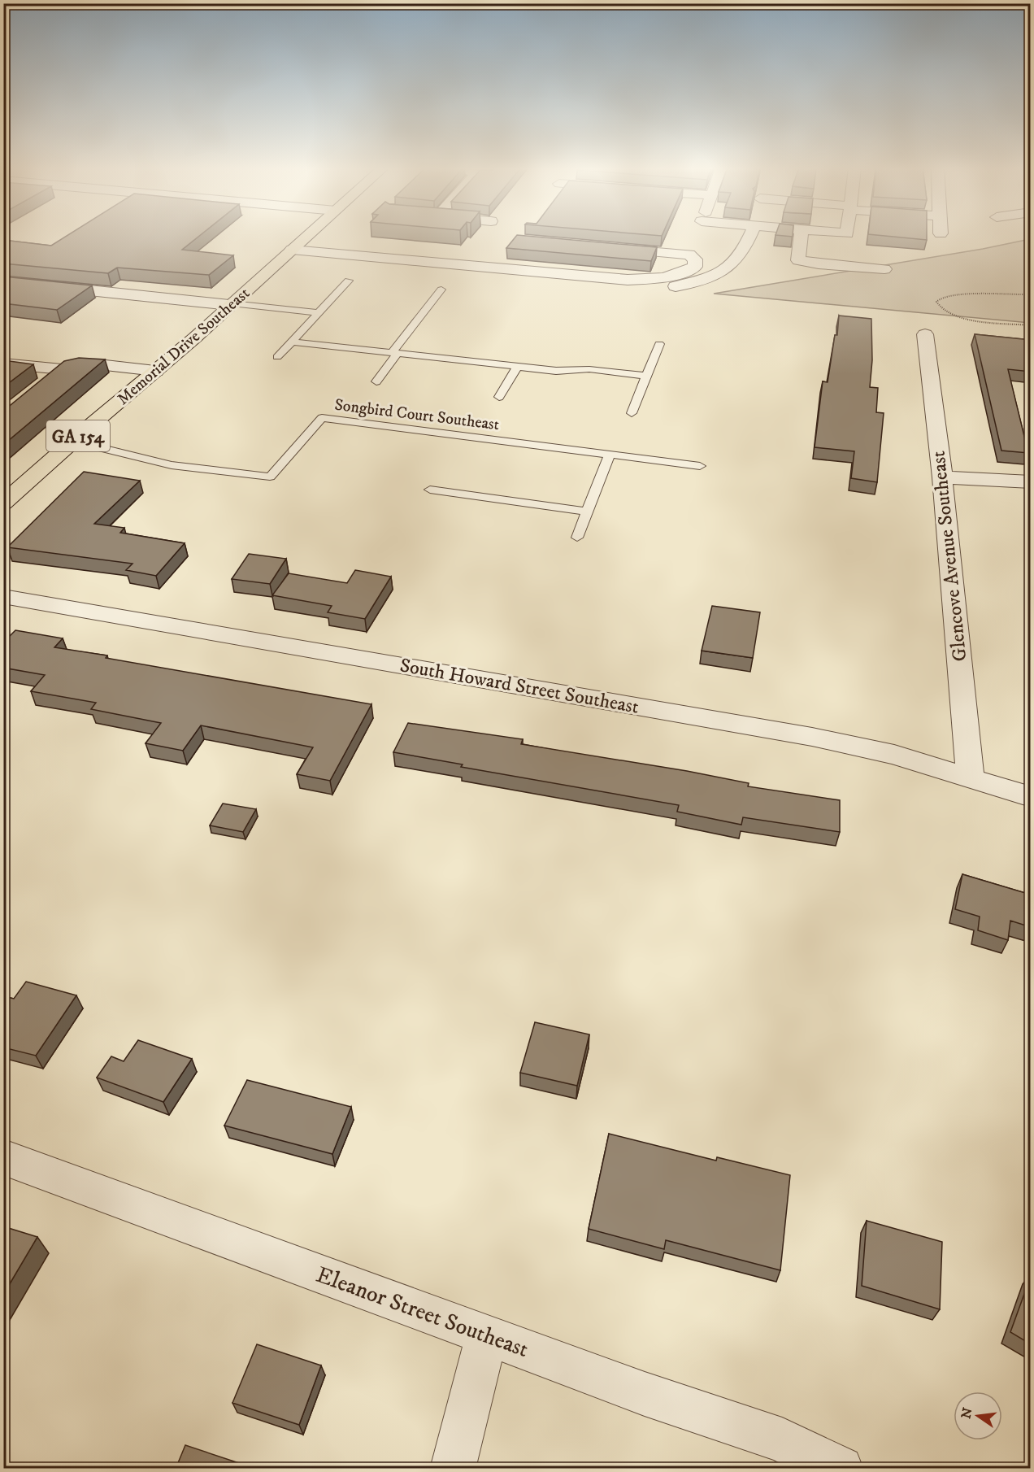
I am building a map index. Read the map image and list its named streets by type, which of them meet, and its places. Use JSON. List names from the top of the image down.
{
  "streets": {
    "main road": ["Memorial Drive Southeast", "GA 154"],
    "street": ["Glencove Avenue Southeast", "South Howard Street Southeast", "Eleanor Street Southeast"],
    "lane": ["Songbird Court Southeast"]
  },
  "crossings": [
    ["Memorial Drive Southeast", "Songbird Court Southeast"],
    ["Glencove Avenue Southeast", "South Howard Street Southeast"]
  ],
  "north": "left"
}
